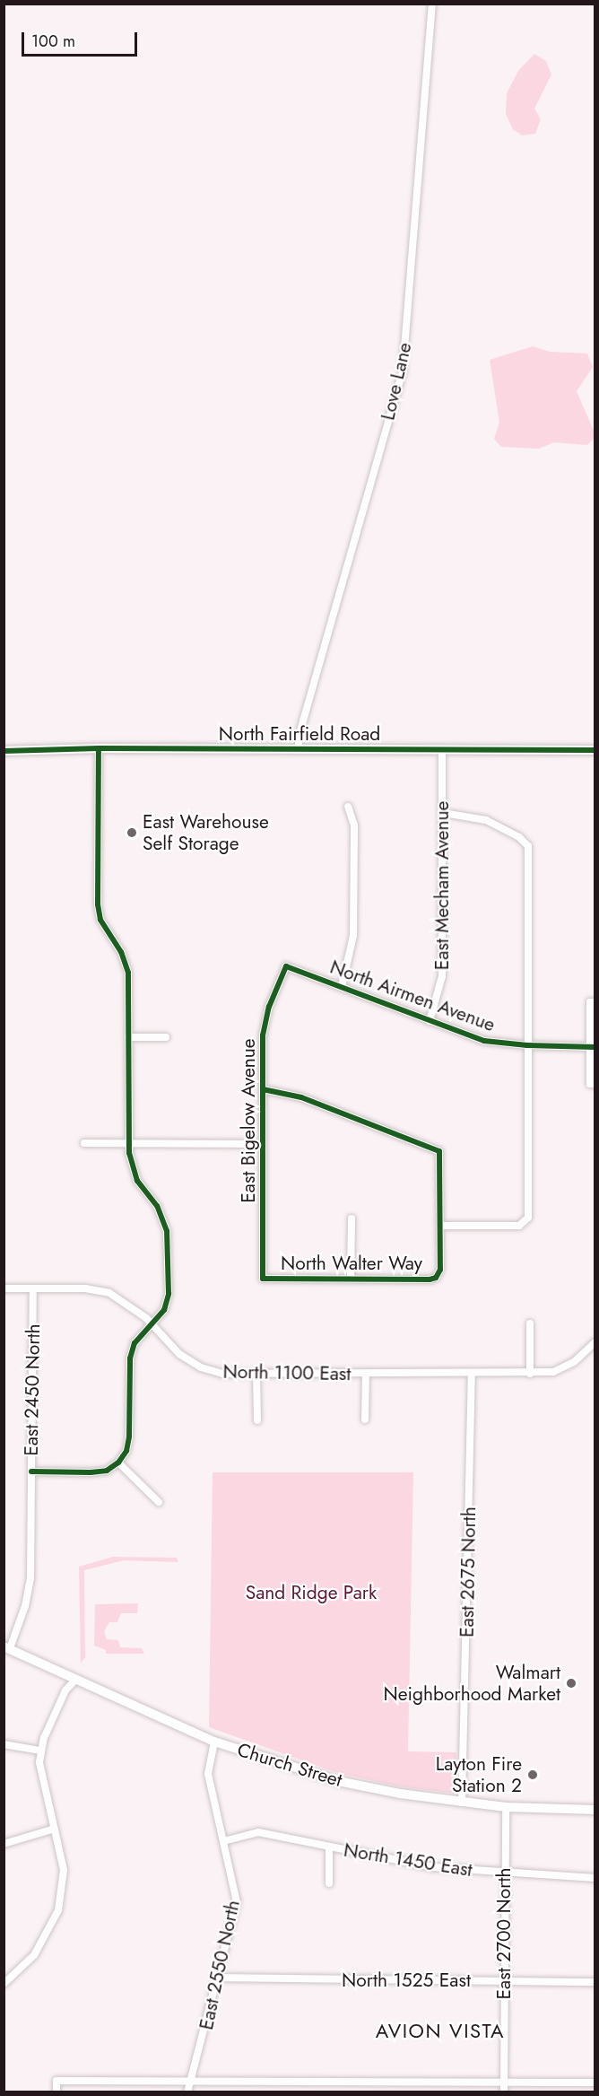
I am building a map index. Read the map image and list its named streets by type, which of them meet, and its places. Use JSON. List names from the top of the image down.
{
  "streets": {
    "street": [
      "Love Lane",
      "North Fairfield Road",
      "East Mecham Avenue",
      "North Airmen Avenue",
      "East Bigelow Avenue",
      "North Walter Way",
      "North 1100 East",
      "East 2450 North",
      "East 2675 North",
      "Church Street",
      "North 1450 East",
      "East 2700 North",
      "East 2550 North",
      "North 1525 East"
    ]
  },
  "crossings": [
    ["Love Lane", "North Fairfield Road"],
    ["North Fairfield Road", "East Mecham Avenue"],
    ["East Mecham Avenue", "North Airmen Avenue"],
    ["North Airmen Avenue", "East Bigelow Avenue"],
    ["East Bigelow Avenue", "North Walter Way"],
    ["North 1100 East", "East 2450 North"],
    ["North 1100 East", "East 2675 North"],
    ["East 2450 North", "Church Street"],
    ["East 2675 North", "Church Street"],
    ["Church Street", "East 2700 North"],
    ["Church Street", "East 2550 North"],
    ["North 1450 East", "East 2700 North"],
    ["North 1450 East", "East 2550 North"],
    ["East 2700 North", "North 1525 East"],
    ["East 2550 North", "North 1525 East"]
  ],
  "districts": ["AVION VISTA"],
  "parks": ["Sand Ridge Park"],
  "places": ["East Warehouse Self Storage", "Walmart Neighborhood Market", "Layton Fire Station 2"],
  "scale_bar": "100 m"
}
